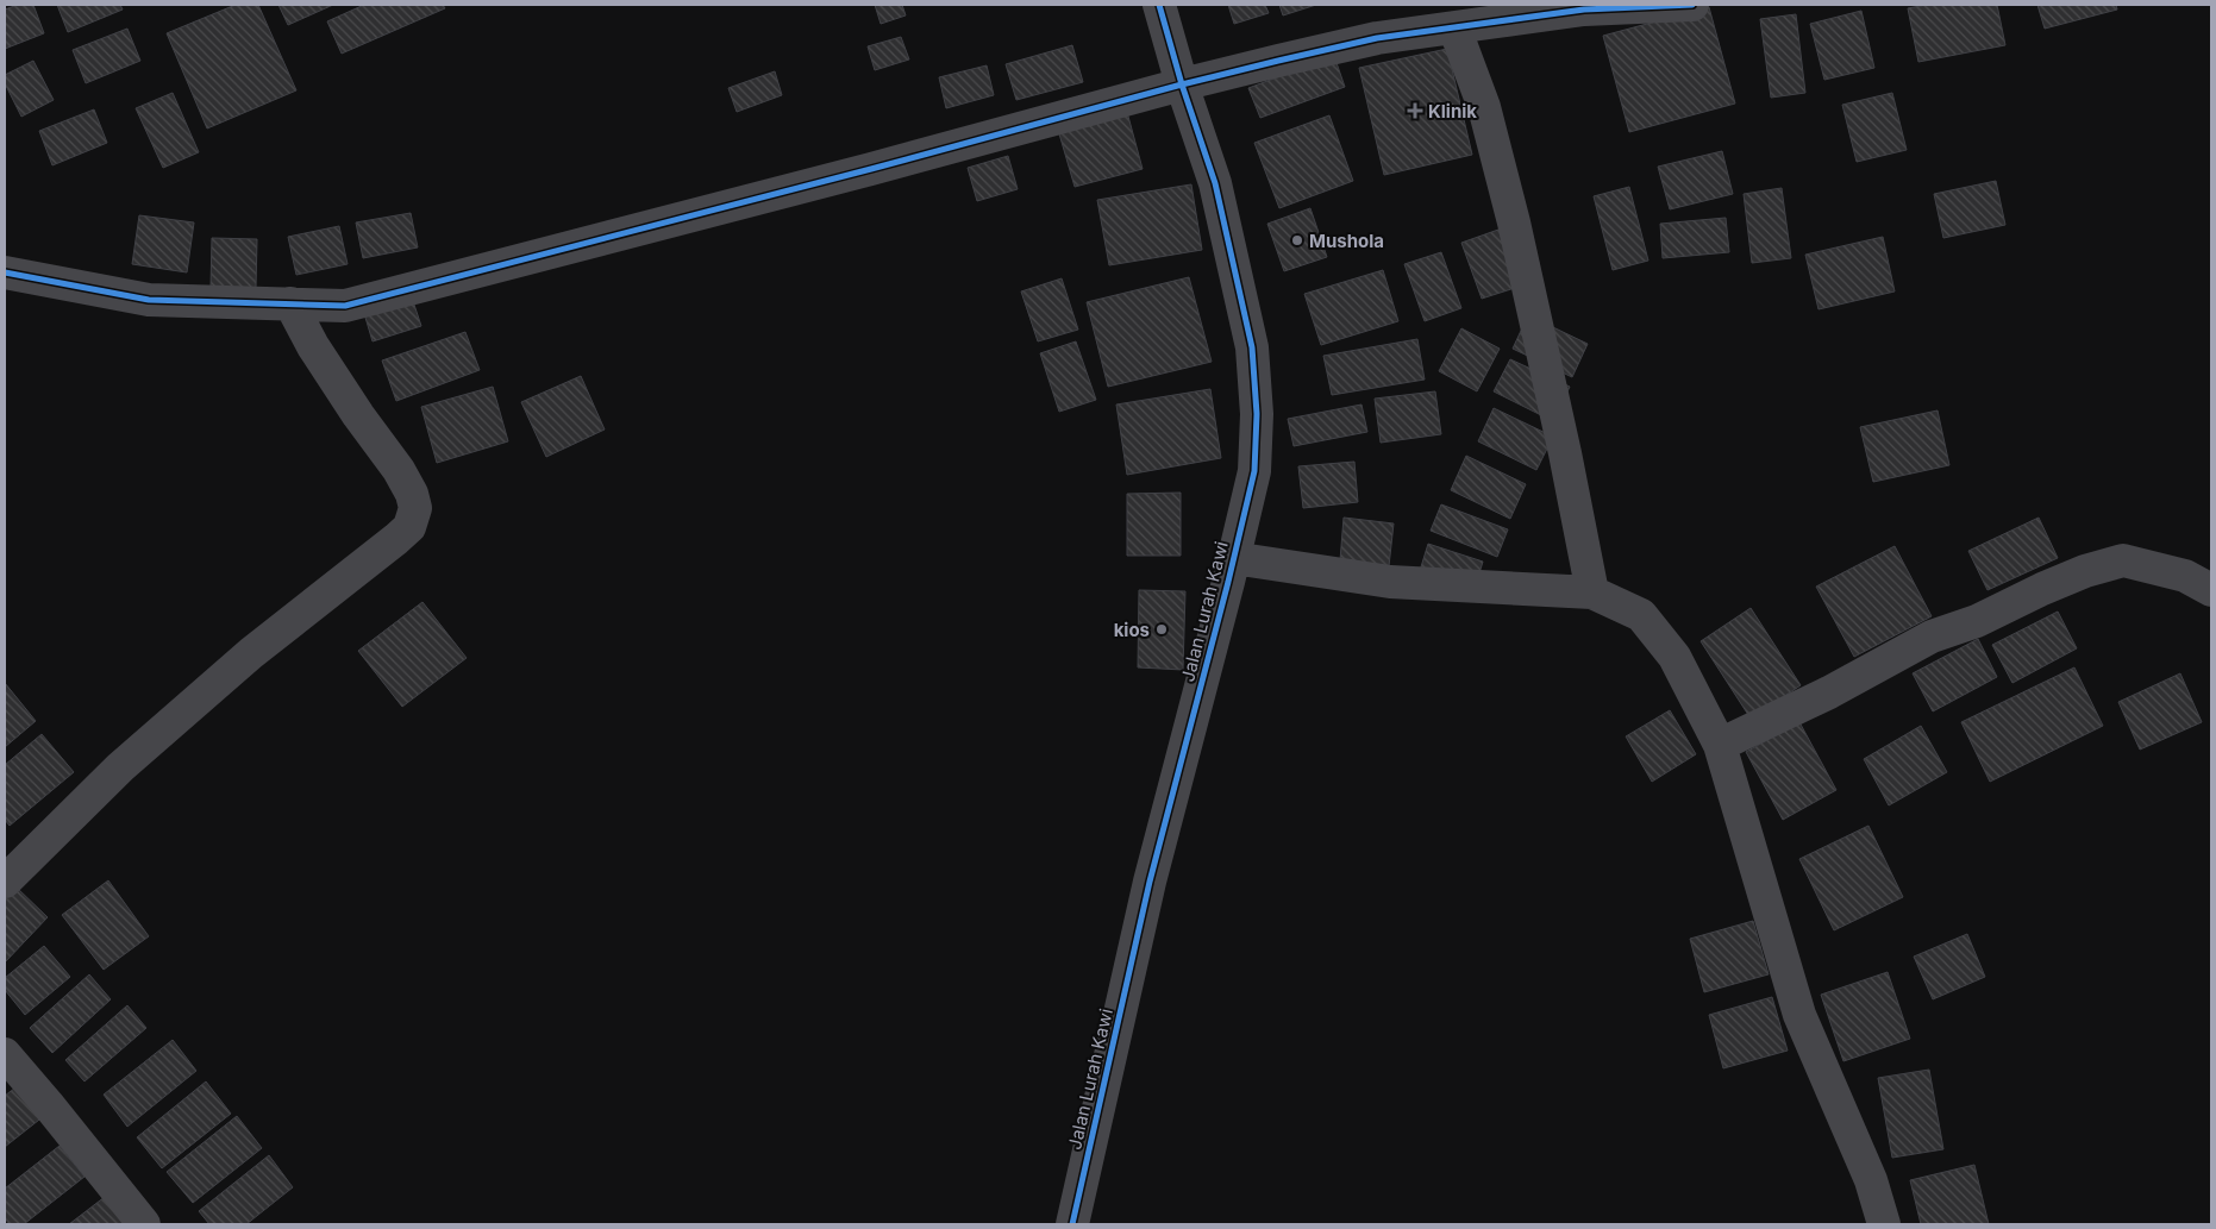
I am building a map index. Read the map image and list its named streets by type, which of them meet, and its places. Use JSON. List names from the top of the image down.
{
  "streets": {
    "street": ["Jalan Lurah Kawi"]
  },
  "places": {
    "health": ["Klinik"],
    "other": ["Mushola", "kios"]
  }
}
